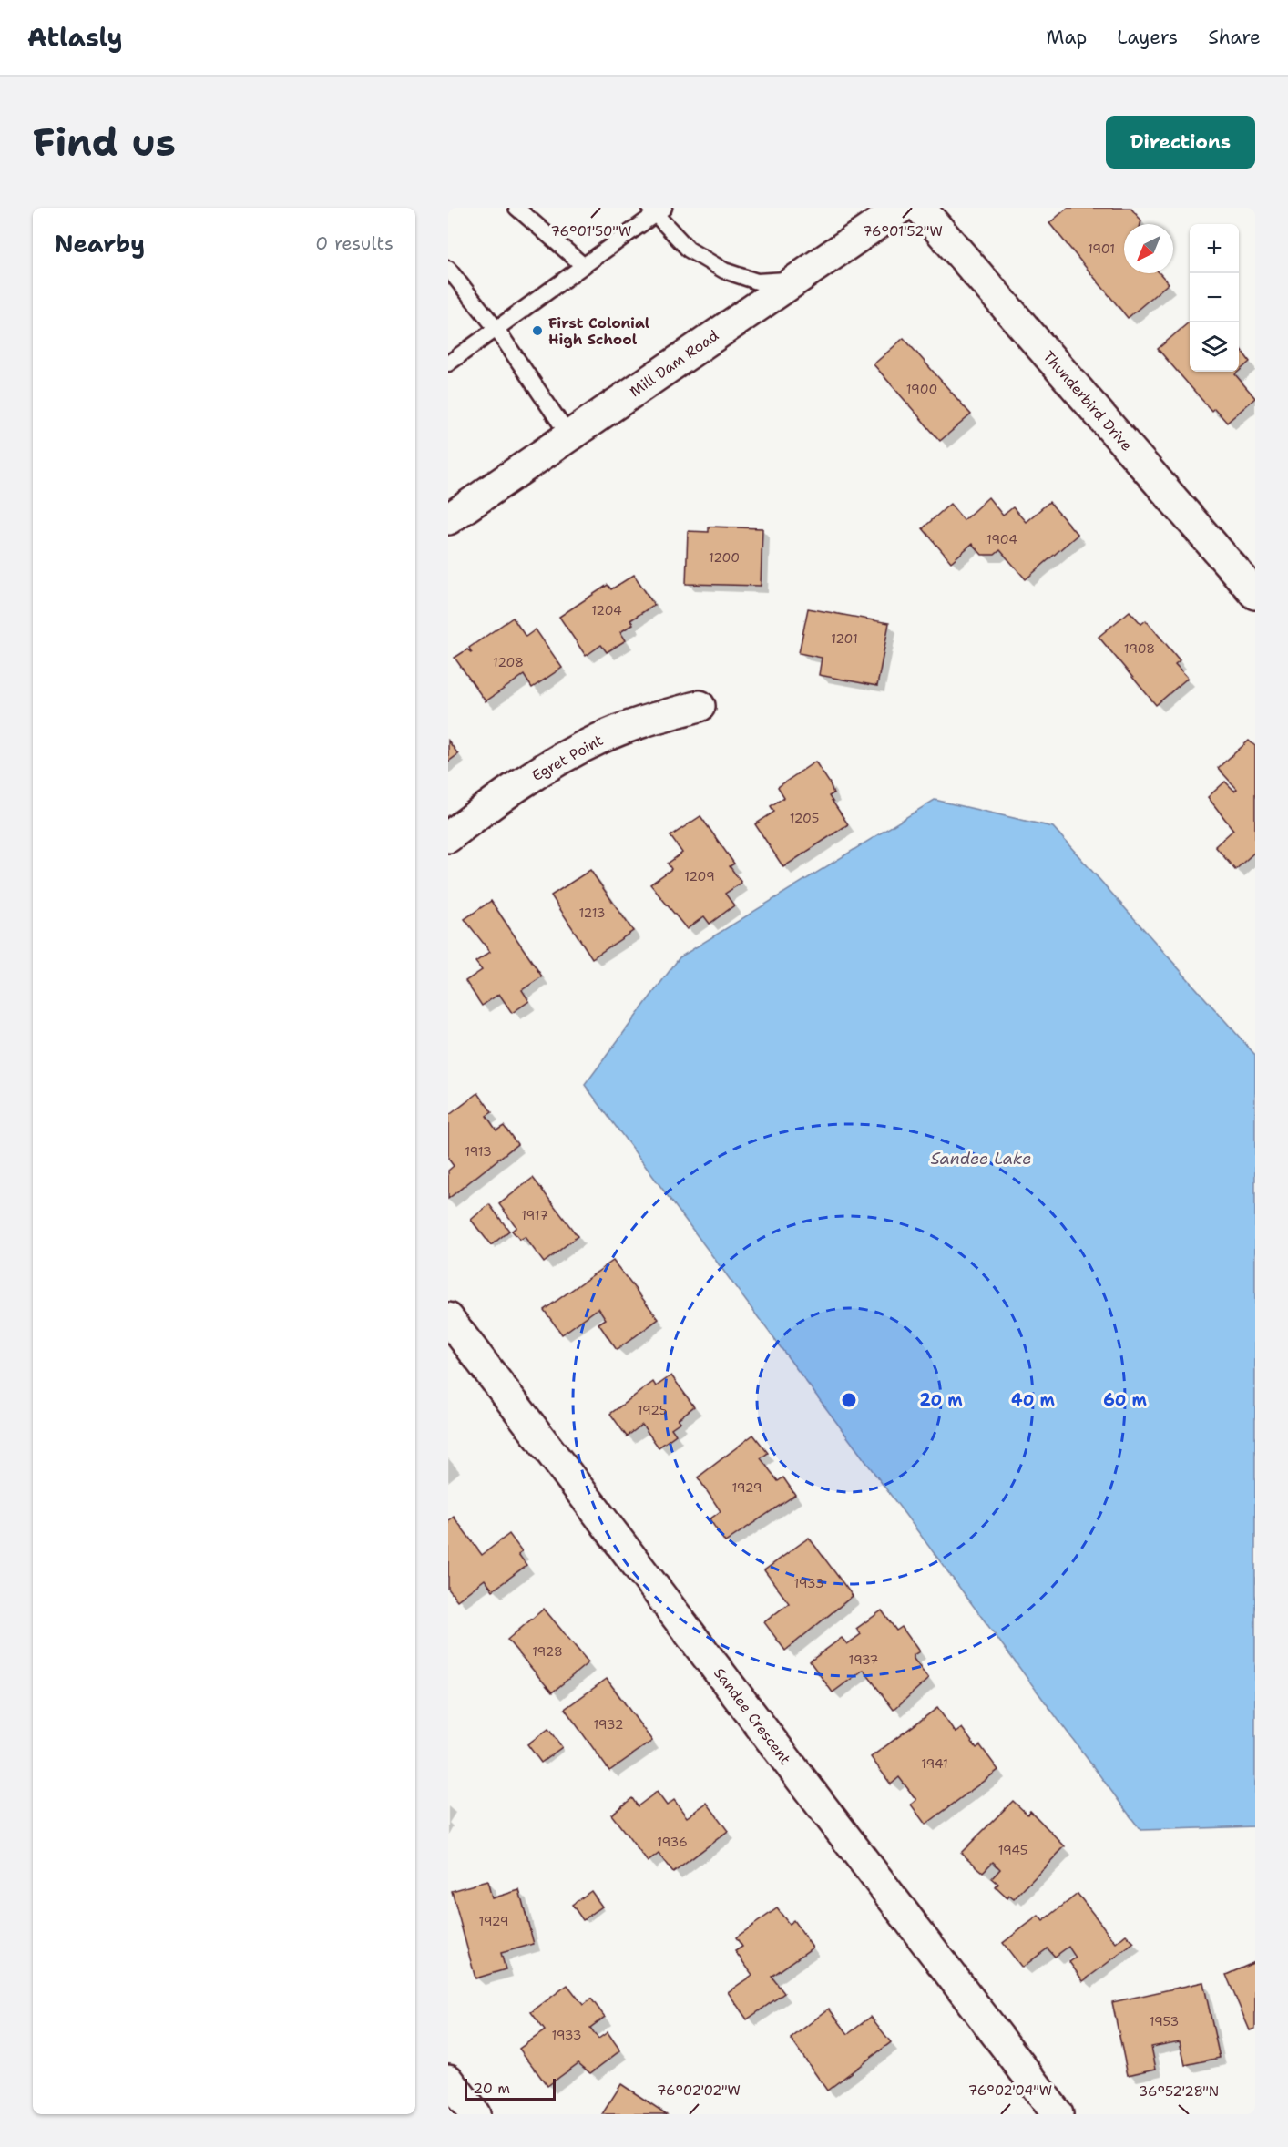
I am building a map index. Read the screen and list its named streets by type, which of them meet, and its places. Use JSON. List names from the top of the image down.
{
  "streets": {
    "street": [
      "Mill Dam Road",
      "Thunderbird Drive",
      "Egret Point",
      "Sandee Crescent"
    ]
  },
  "water": ["Sandee Lake"],
  "places": ["First Colonial High School"],
  "house_numbers": [
    "1901",
    "1900",
    "1904",
    "1200",
    "1204",
    "1201",
    "1908",
    "1208",
    "1205",
    "1209",
    "1213",
    "1913",
    "1917",
    "1925",
    "1929",
    "1933",
    "1928",
    "1937",
    "1932",
    "1941",
    "1936",
    "1945",
    "1929",
    "1953",
    "1933"
  ],
  "scale_bar": "20 m",
  "north": "bottom left",
  "page": {
    "header": "Atlasly",
    "nav": ["Map", "Layers", "Share"],
    "buttons": "Directions",
    "title": "Find us",
    "heading": ["Nearby", "0 results"],
    "map_buttons": ["+", "−"],
    "scale": "20 m"
  },
  "coordinates": [
    "76°01'50\"W",
    "76°01'52\"W",
    "76°02'02\"W",
    "76°02'04\"W",
    "36°52'28\"N"
  ],
  "rings": ["20 m", "40 m", "60 m"]
}
